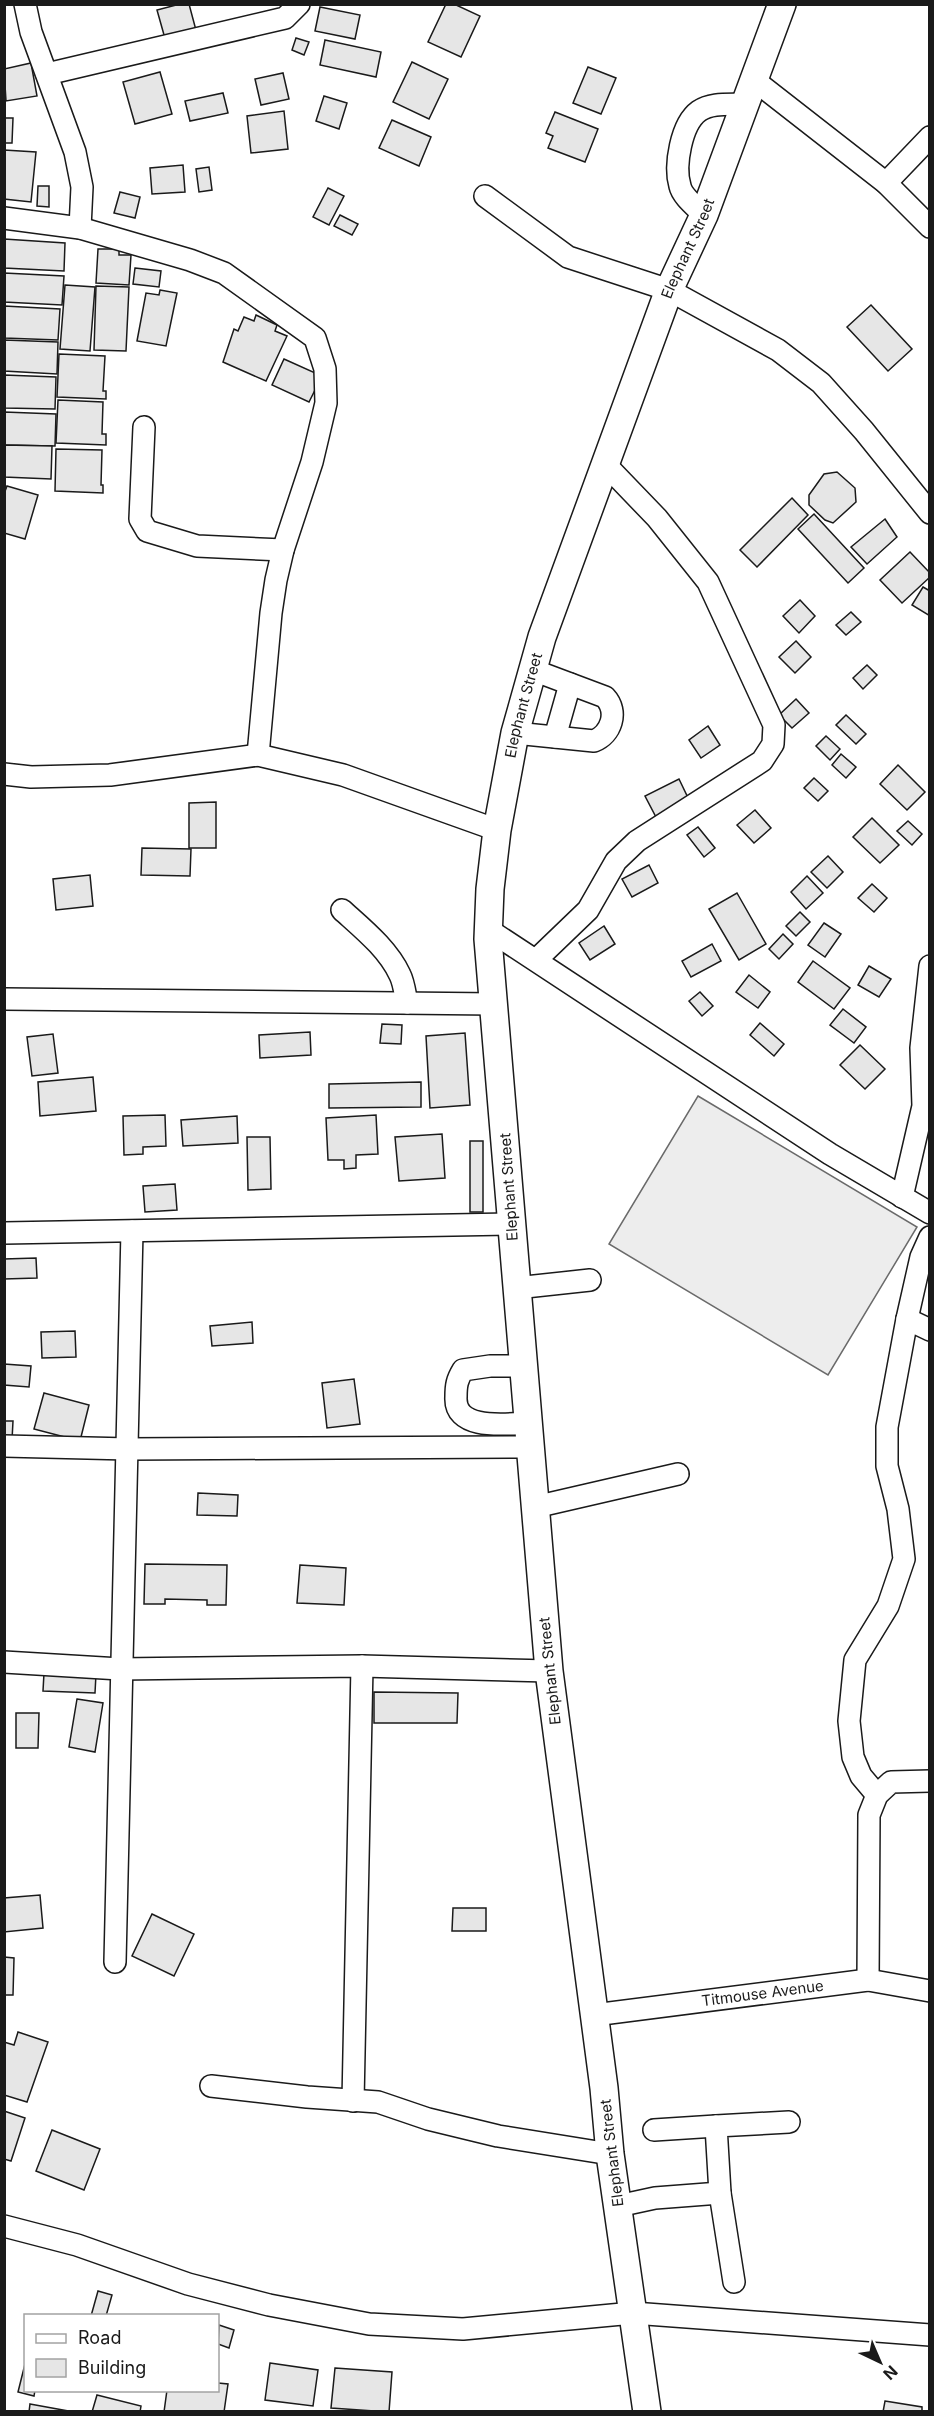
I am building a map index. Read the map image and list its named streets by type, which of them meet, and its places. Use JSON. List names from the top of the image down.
{
  "streets": {
    "main road": ["Elephant Street"],
    "street": ["Titmouse Avenue"]
  },
  "crossings": [
    ["Elephant Street", "Titmouse Avenue"]
  ],
  "legend": ["Road", "Building"],
  "north": "bottom right"
}
